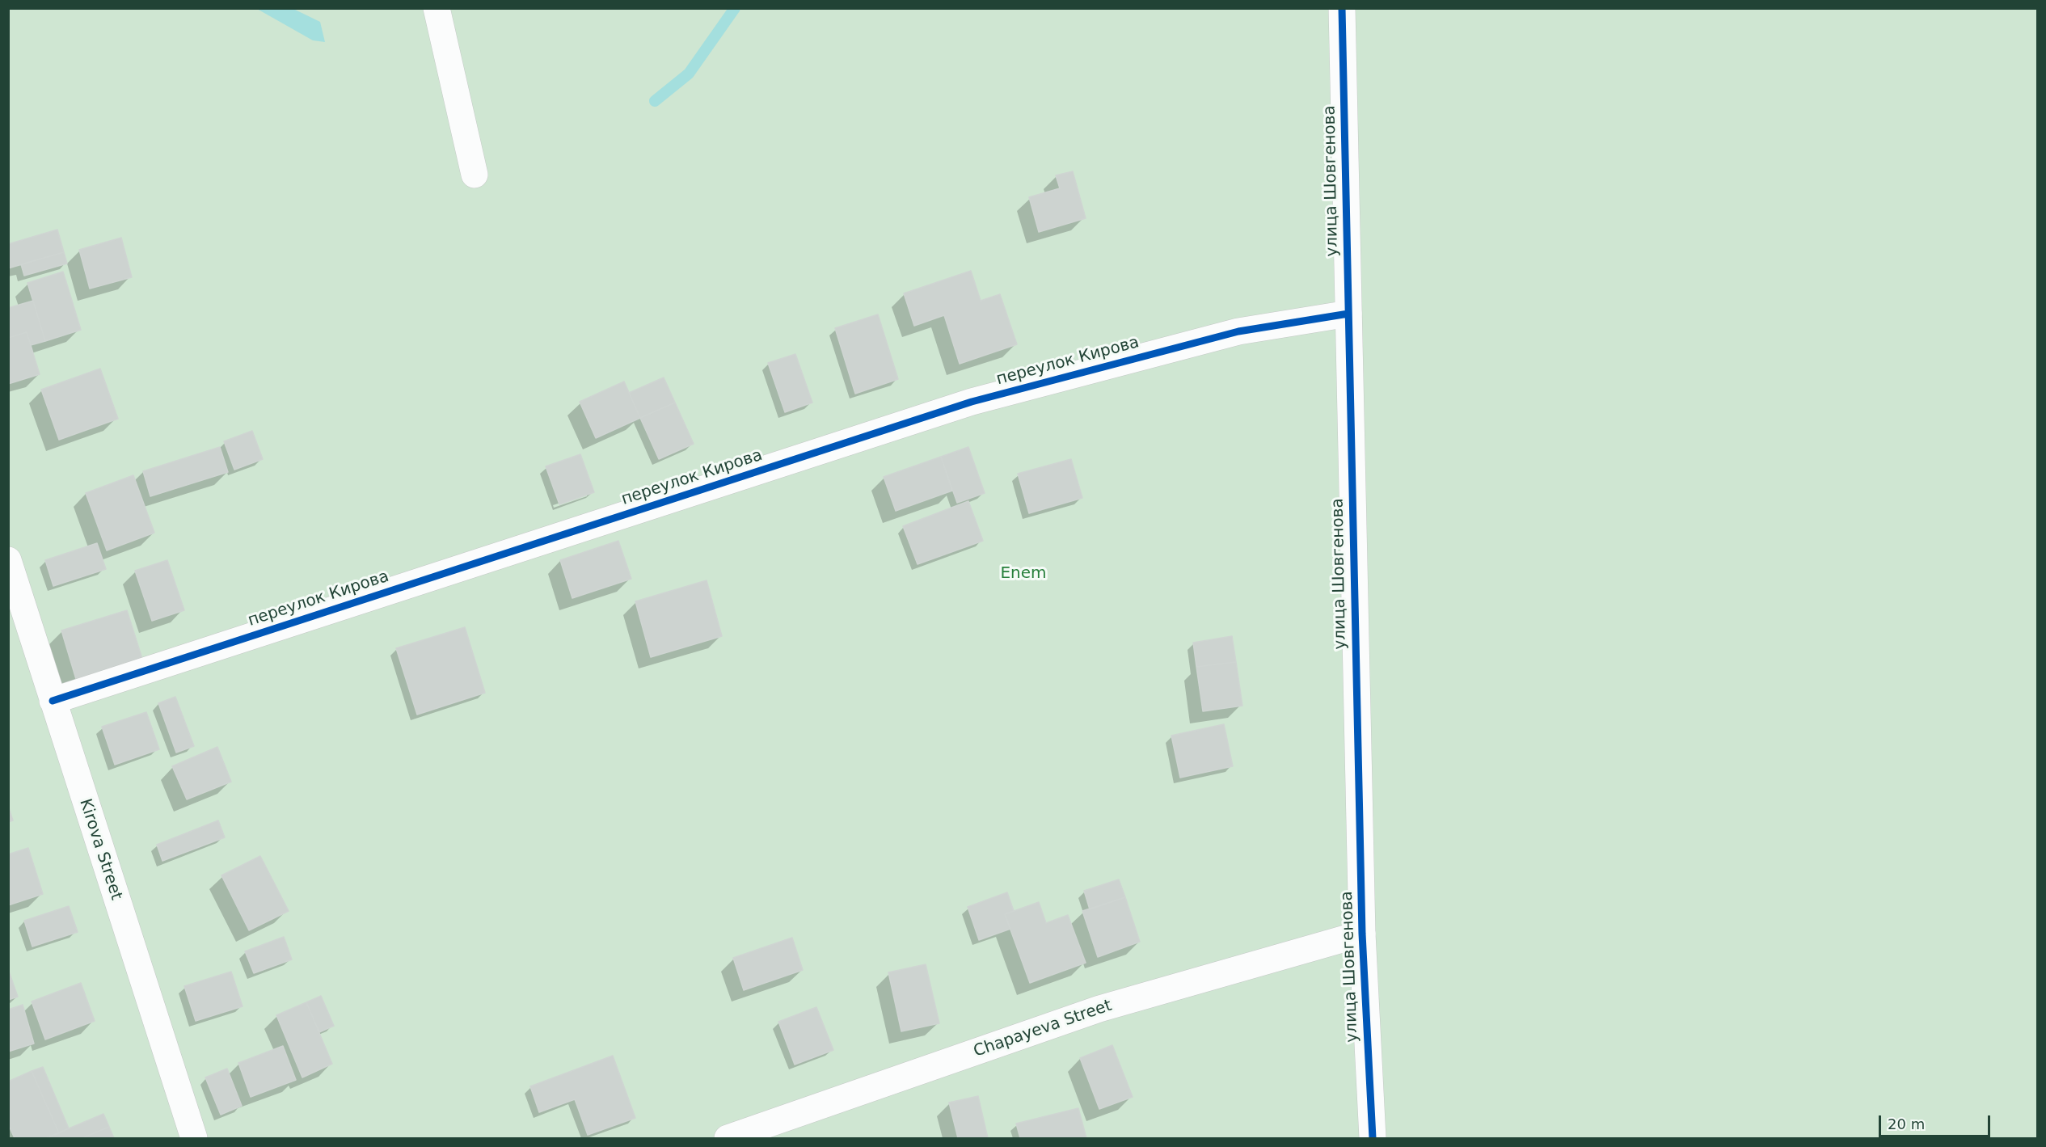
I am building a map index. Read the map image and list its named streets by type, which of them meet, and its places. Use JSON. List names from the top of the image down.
{
  "streets": {
    "street": [
      "улица Шовгенова",
      "переулок Кирова",
      "Kirova Street",
      "Chapayeva Street"
    ]
  },
  "crossings": [
    ["улица Шовгенова", "переулок Кирова"],
    ["улица Шовгенова", "Chapayeva Street"],
    ["переулок Кирова", "Kirova Street"]
  ],
  "parks": ["Enem"],
  "scale_bar": "20 m"
}
